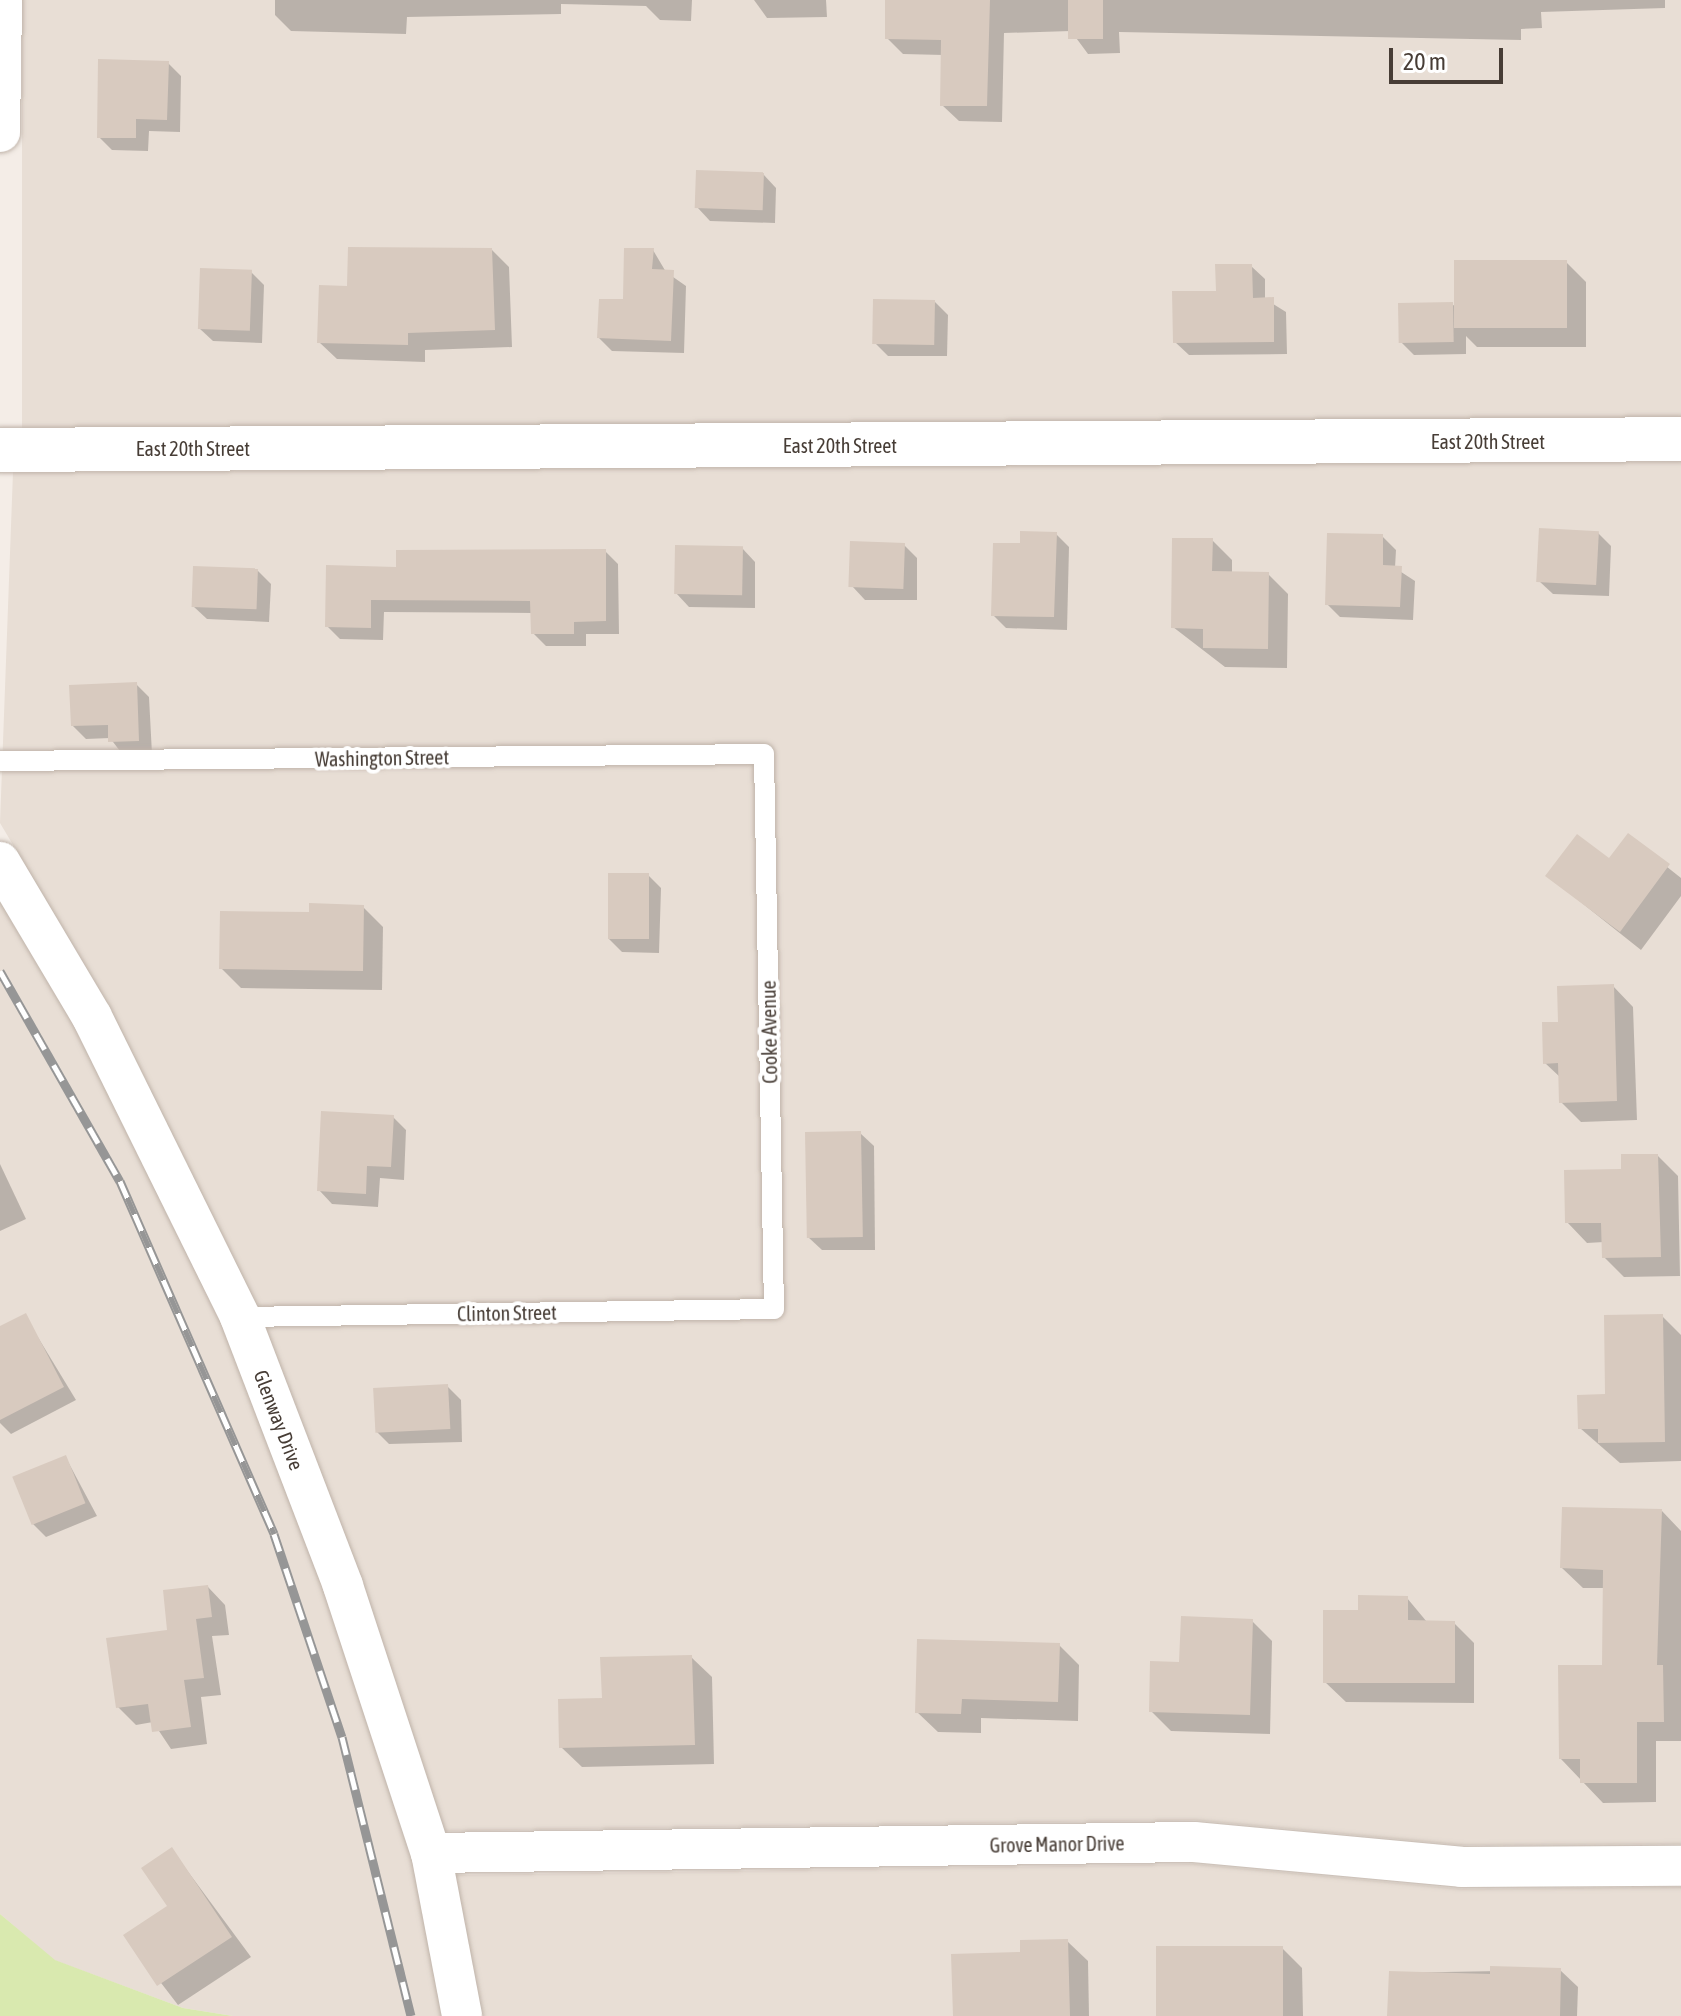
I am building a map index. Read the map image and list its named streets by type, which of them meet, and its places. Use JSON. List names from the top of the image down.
{
  "streets": {
    "street": ["East 20th Street", "Glenway Drive", "Grove Manor Drive"],
    "lane": ["Washington Street", "Cooke Avenue", "Clinton Street"]
  },
  "crossings": [
    ["Washington Street", "Cooke Avenue"],
    ["Cooke Avenue", "Clinton Street"],
    ["Clinton Street", "Glenway Drive"],
    ["Glenway Drive", "Grove Manor Drive"]
  ],
  "scale_bar": "20 m"
}
